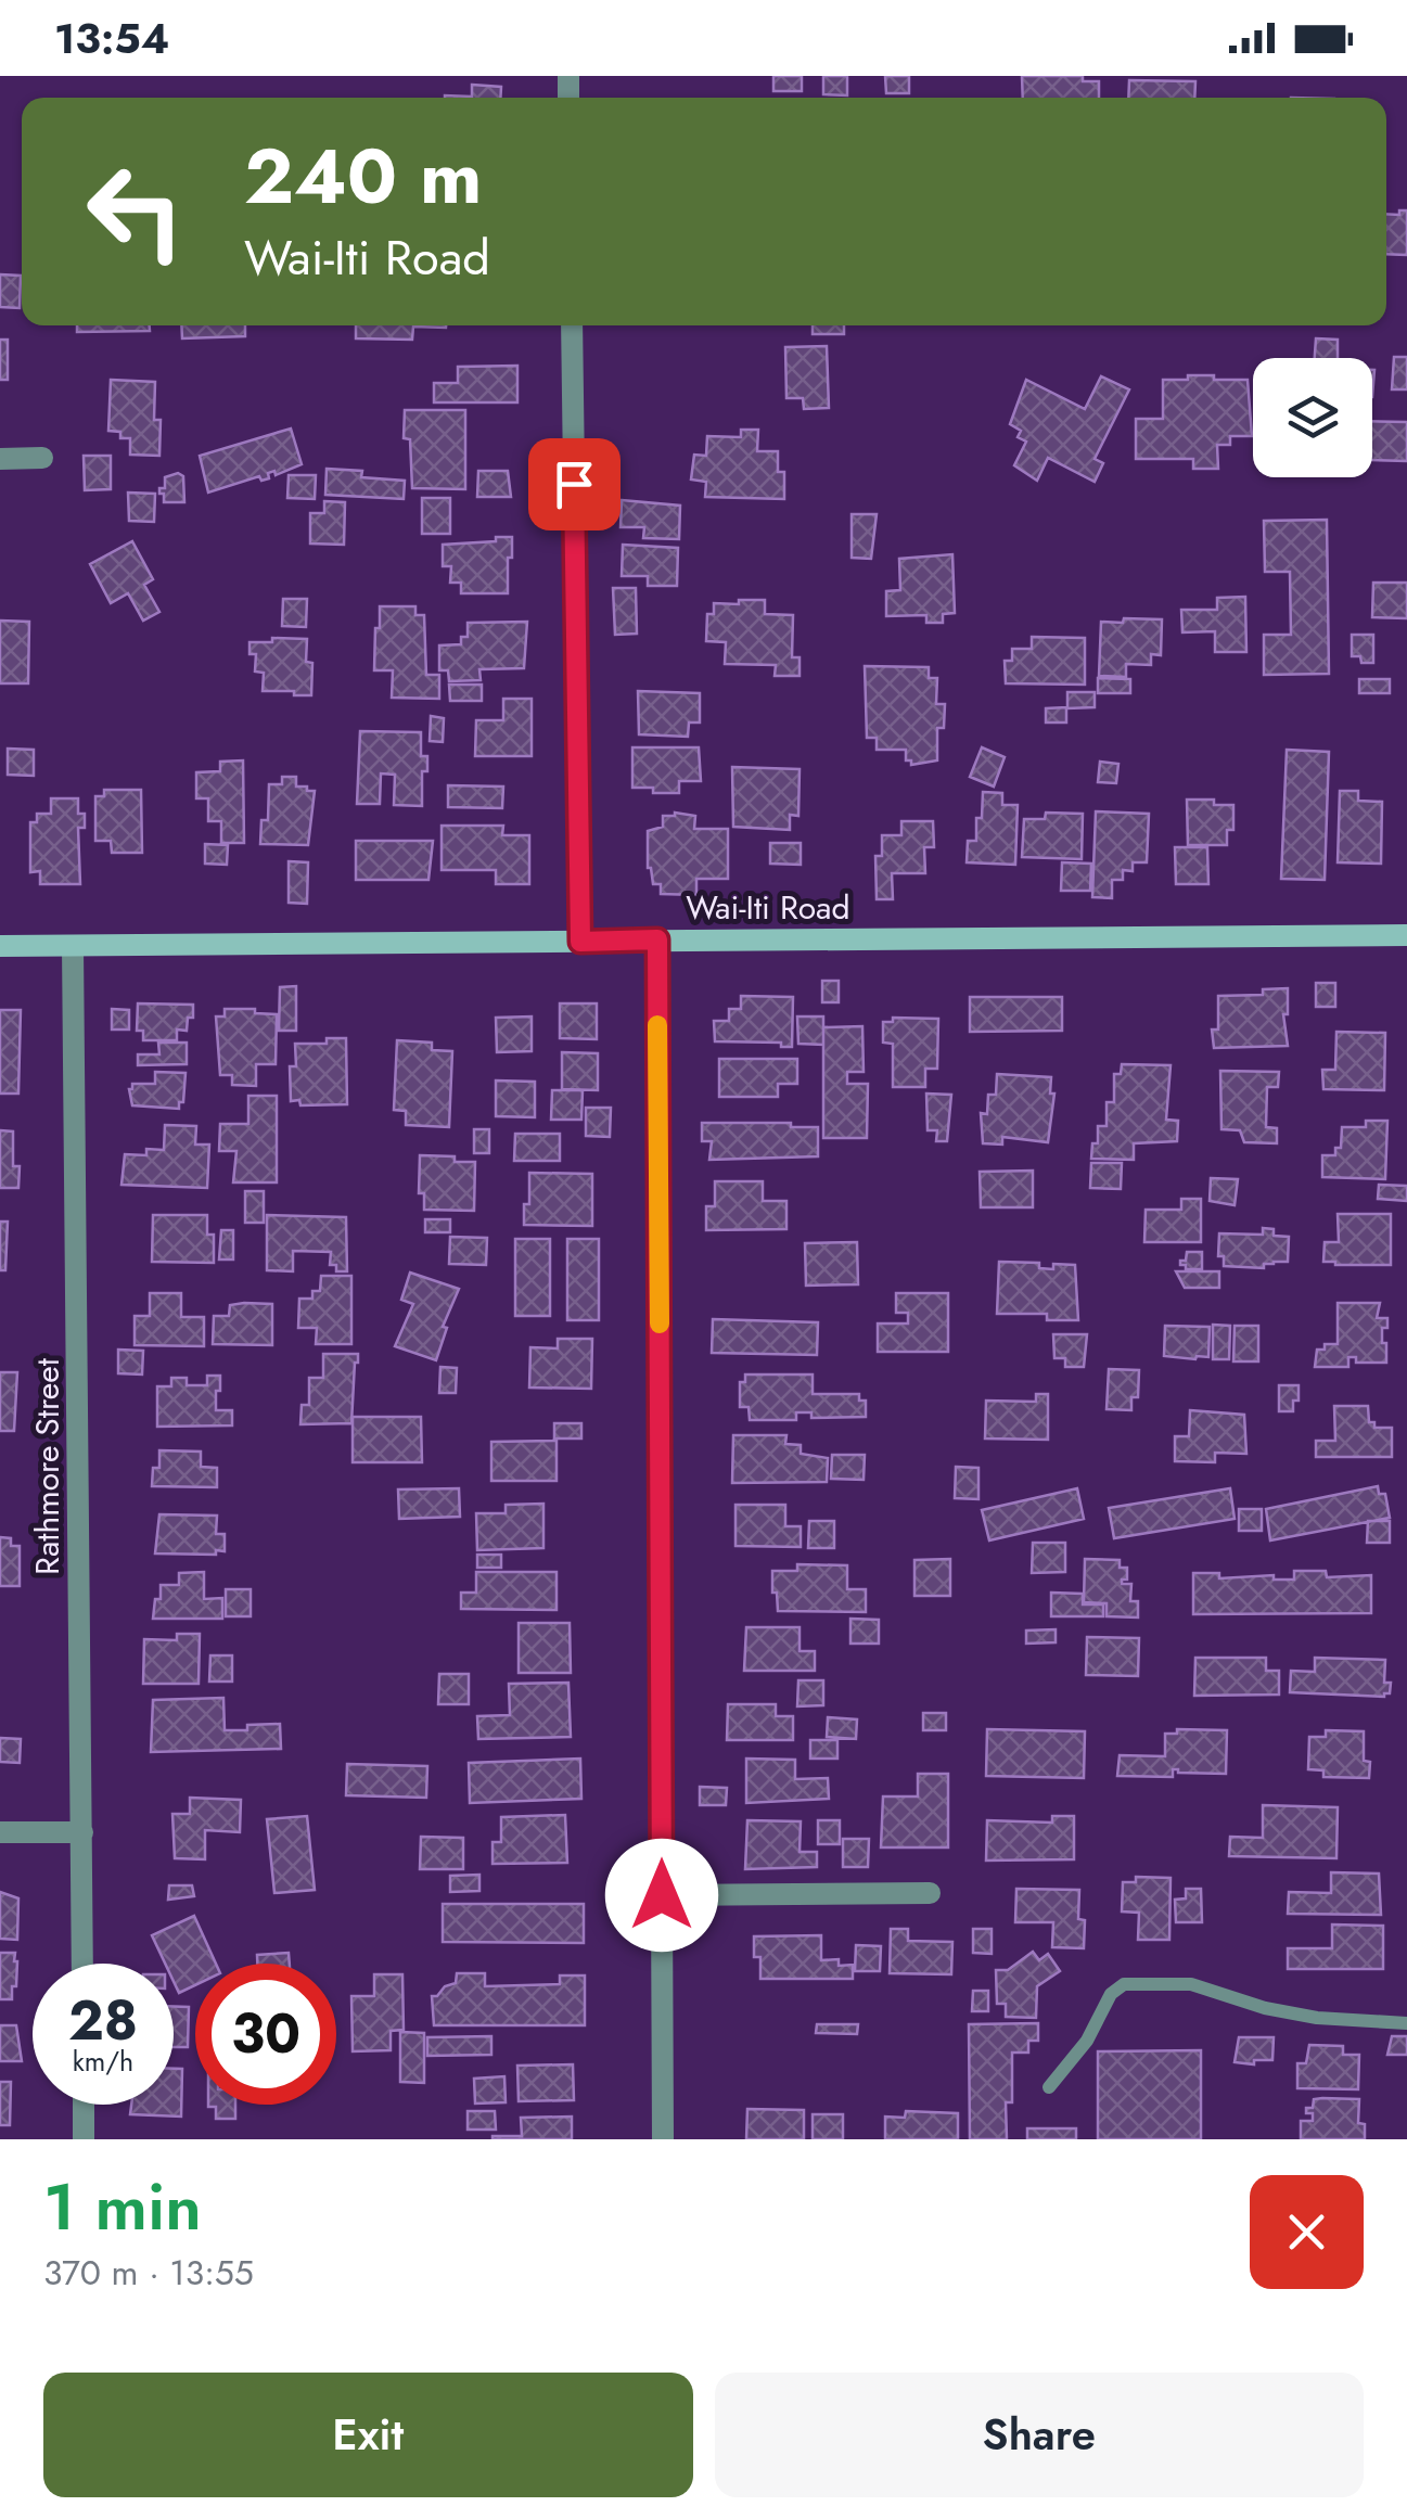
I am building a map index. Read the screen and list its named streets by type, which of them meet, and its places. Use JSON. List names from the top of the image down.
{
  "streets": {
    "main road": ["Wai-Iti Road"],
    "street": ["Rathmore Street"]
  },
  "crossings": [
    ["Wai-Iti Road", "Rathmore Street"]
  ],
  "page": {
    "status": "13:54",
    "turn": ["240 m", "Wai-Iti Road"],
    "speed": "28 km/h",
    "limit": "30",
    "heading": ["1 min", "370 m · 13:55"],
    "buttons": ["Exit", "Share"]
  }
}
